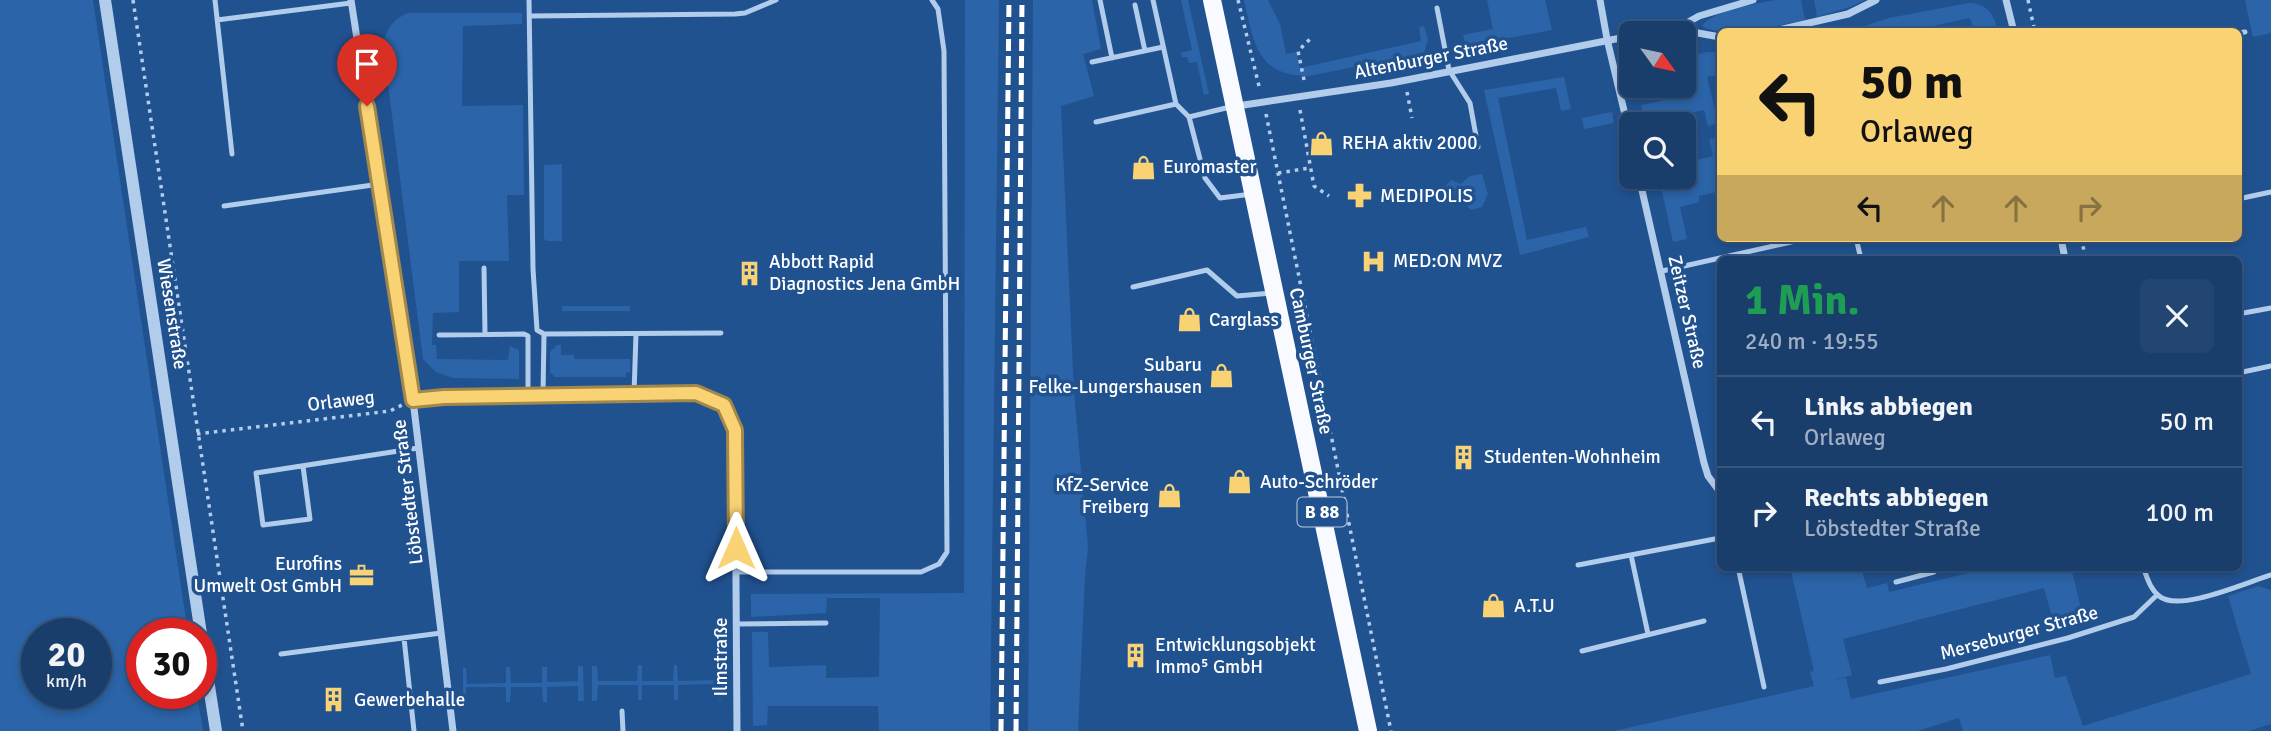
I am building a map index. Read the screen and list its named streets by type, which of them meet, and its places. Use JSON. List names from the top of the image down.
{
  "streets": {
    "main road": ["Camburger Straße", "B 88"],
    "street": [
      "Altenburger Straße",
      "Zeitzer Straße",
      "Wiesenstraße",
      "Löbstedter Straße",
      "Ilmstraße"
    ],
    "lane": ["Merseburger Straße"],
    "path": ["Orlaweg"]
  },
  "crossings": [
    ["Altenburger Straße", "Camburger Straße"],
    ["Orlaweg", "Löbstedter Straße"]
  ],
  "places": {
    "shop": [
      "REHA aktiv 2000",
      "Euromaster",
      "Carglass",
      "Subaru Felke-Lungershausen",
      "Auto-Schröder",
      "KfZ-Service Freiberg",
      "A.T.U"
    ],
    "pharmacy": ["MEDIPOLIS"],
    "hospital": ["MED:ON MVZ"],
    "building": [
      "Abbott Rapid Diagnostics Jena GmbH",
      "Studenten-Wohnheim",
      "Entwicklungsobjekt Immo⁵ GmbH",
      "Gewerbehalle"
    ],
    "office": ["Eurofins Umwelt Ost GmbH"]
  },
  "north": "bottom right",
  "page": {
    "turn": ["50 m", "Orlaweg"],
    "heading": ["1 Min.", "240 m · 19:55"],
    "list": [
      {
        "name": "Links abbiegen",
        "note": "Orlaweg",
        "value": "50 m"
      },
      {
        "name": "Rechts abbiegen",
        "note": "Löbstedter Straße",
        "value": "100 m"
      }
    ],
    "speed": "20 km/h",
    "limit": "30"
  }
}
